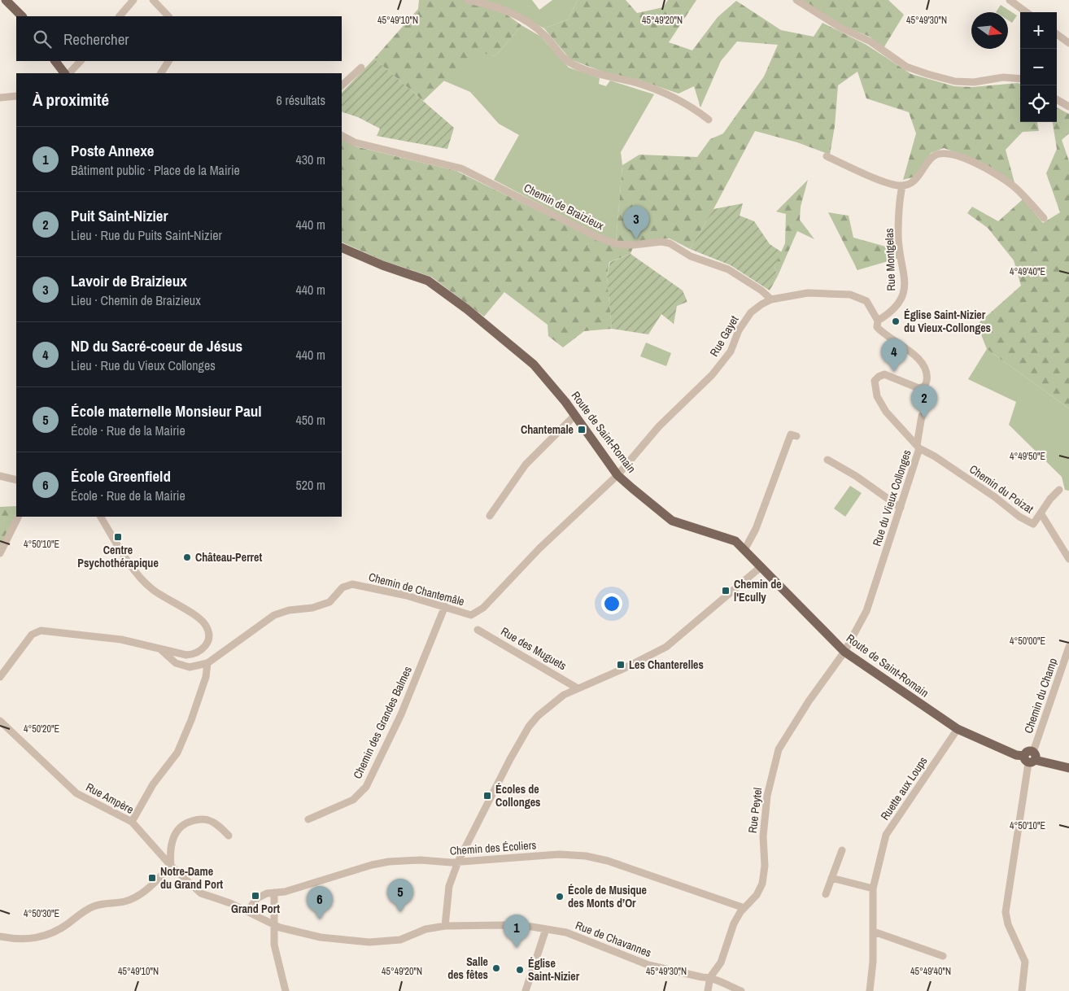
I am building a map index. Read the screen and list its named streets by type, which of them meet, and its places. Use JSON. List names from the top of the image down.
{
  "streets": {
    "main road": ["Route de Saint-Romain"],
    "street": [
      "Chemin de Braizieux",
      "Rue Montgelas",
      "Rue Gayet",
      "Chemin du Poizat",
      "Rue du Vieux Collonges",
      "Chemin de Chantemâle",
      "Rue des Muguets",
      "Chemin du Champ",
      "Chemin des Grandes Balmes",
      "Ruette aux Loups",
      "Rue Ampère",
      "Rue Peytel",
      "Chemin des Écoliers",
      "Rue de Chavannes"
    ]
  },
  "crossings": [
    ["Chemin de Braizieux", "Rue Gayet"],
    ["Rue Montgelas", "Rue Gayet"],
    ["Rue Montgelas", "Rue du Vieux Collonges"],
    ["Rue Gayet", "Route de Saint-Romain"],
    ["Rue Gayet", "Rue du Vieux Collonges"],
    ["Rue Gayet", "Chemin de Chantemâle"],
    ["Route de Saint-Romain", "Rue du Vieux Collonges"],
    ["Route de Saint-Romain", "Chemin de Chantemâle"],
    ["Route de Saint-Romain", "Chemin du Champ"],
    ["Route de Saint-Romain", "Ruette aux Loups"],
    ["Route de Saint-Romain", "Rue Peytel"],
    ["Chemin du Poizat", "Rue du Vieux Collonges"],
    ["Rue du Vieux Collonges", "Rue Peytel"],
    ["Chemin de Chantemâle", "Chemin des Grandes Balmes"],
    ["Rue Ampère", "Chemin des Écoliers"],
    ["Rue Ampère", "Rue de Chavannes"],
    ["Rue Peytel", "Chemin des Écoliers"],
    ["Rue Peytel", "Rue de Chavannes"]
  ],
  "places": {
    "other": [
      "Église Saint-Nizier du Vieux-Collonges",
      "Château-Perret",
      "École de Musique des Monts d’Or",
      "Salle des fêtes",
      "Église Saint-Nizier"
    ],
    "transit": [
      "Chantemale",
      "Centre Psychothérapique",
      "Chemin de l'Ecully",
      "Les Chanterelles",
      "Écoles de Collonges",
      "Notre-Dame du Grand Port",
      "Grand Port"
    ]
  },
  "north": "right",
  "page": {
    "map_buttons": ["+", "−"],
    "search": "Rechercher",
    "heading": ["À proximité", "6 résultats"],
    "list": [
      {
        "mark": "1",
        "name": "Poste Annexe",
        "note": "Bâtiment public · Place de la Mairie",
        "value": "430 m"
      },
      {
        "mark": "2",
        "name": "Puit Saint-Nizier",
        "note": "Lieu · Rue du Puits Saint-Nizier",
        "value": "440 m"
      },
      {
        "mark": "3",
        "name": "Lavoir de Braizieux",
        "note": "Lieu · Chemin de Braizieux",
        "value": "440 m"
      },
      {
        "mark": "4",
        "name": "ND du Sacré-coeur de Jésus",
        "note": "Lieu · Rue du Vieux Collonges",
        "value": "440 m"
      },
      {
        "mark": "5",
        "name": "École maternelle Monsieur Paul",
        "note": "École · Rue de la Mairie",
        "value": "450 m"
      },
      {
        "mark": "6",
        "name": "École Greenfield",
        "note": "École · Rue de la Mairie",
        "value": "520 m"
      }
    ],
    "pins": [
      "3",
      "4",
      "2",
      "5",
      "6",
      "1"
    ]
  },
  "coordinates": [
    "45°49'10\"N",
    "45°49'20\"N",
    "45°49'30\"N",
    "4°49'40\"E",
    "4°49'50\"E",
    "4°50'10\"E",
    "4°50'00\"E",
    "4°50'20\"E",
    "4°50'30\"E",
    "45°49'40\"N"
  ]
}
